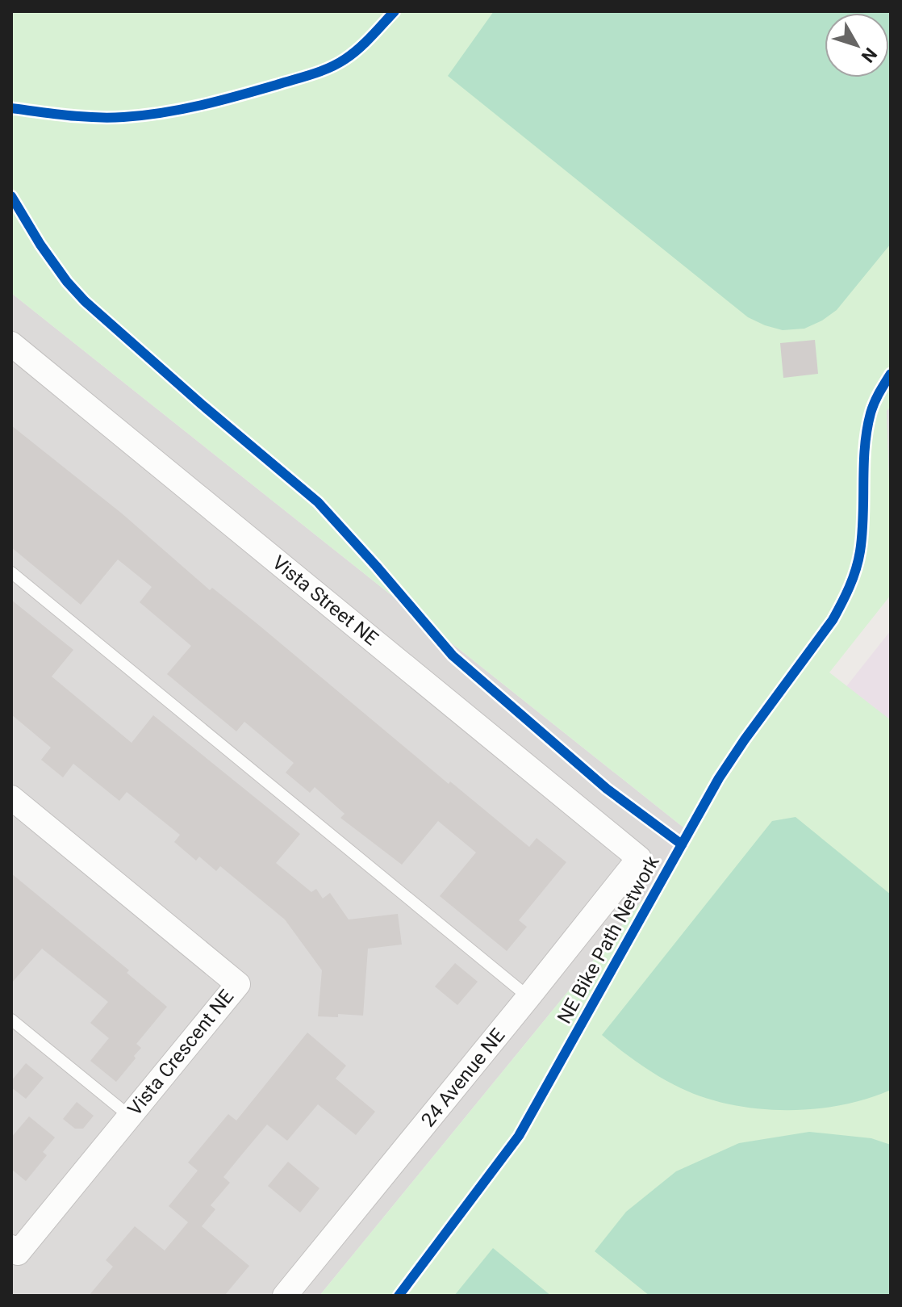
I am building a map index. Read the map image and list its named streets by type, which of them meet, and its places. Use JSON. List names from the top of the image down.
{
  "streets": {
    "street": ["Vista Street NE", "Vista Crescent NE", "24 Avenue NE"],
    "cycle path": ["NE Bike Path Network"]
  },
  "crossings": [
    ["Vista Street NE", "24 Avenue NE"]
  ],
  "north": "bottom right"
}
